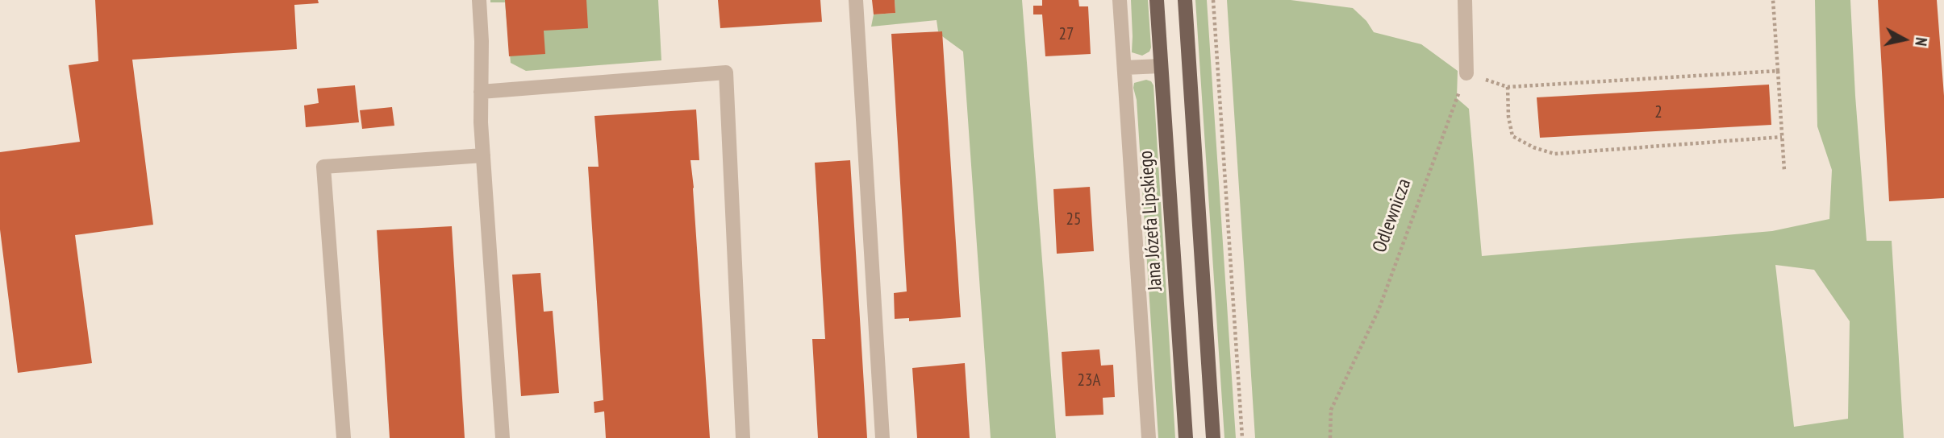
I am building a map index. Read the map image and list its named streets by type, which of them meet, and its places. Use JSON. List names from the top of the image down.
{
  "streets": {
    "main road": ["Jana Józefa Lipskiego"],
    "path": ["Odlewnicza"]
  },
  "house_numbers": [
    "27",
    "2",
    "25",
    "23A"
  ],
  "north": "right"
}
